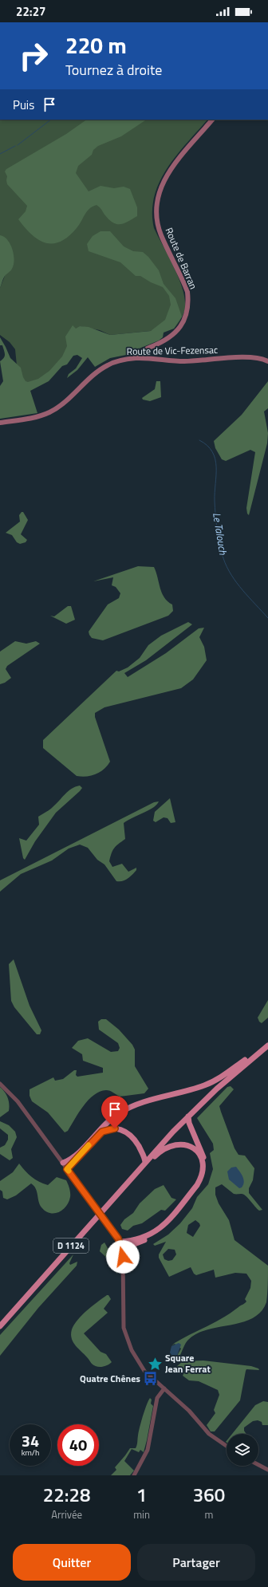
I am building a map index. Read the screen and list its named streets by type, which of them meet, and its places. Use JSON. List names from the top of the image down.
{
  "streets": {
    "highway": ["D 1124"],
    "main road": ["Route de Barran", "Route de Vic-Fezensac"]
  },
  "crossings": [
    ["Route de Barran", "Route de Vic-Fezensac"]
  ],
  "water": ["Le Talouch"],
  "places": {
    "place": ["Square Jean Ferrat"],
    "bus stop": ["Quatre Chênes"]
  },
  "page": {
    "status": "22:27",
    "turn": ["220 m", "Tournez à droite"],
    "then": "Puis",
    "speed": "34 km/h",
    "limit": "40",
    "eta": [
      "22:28",
      "Arrivée",
      "1",
      "min",
      "360",
      "m"
    ],
    "buttons": ["Quitter", "Partager"]
  }
}
